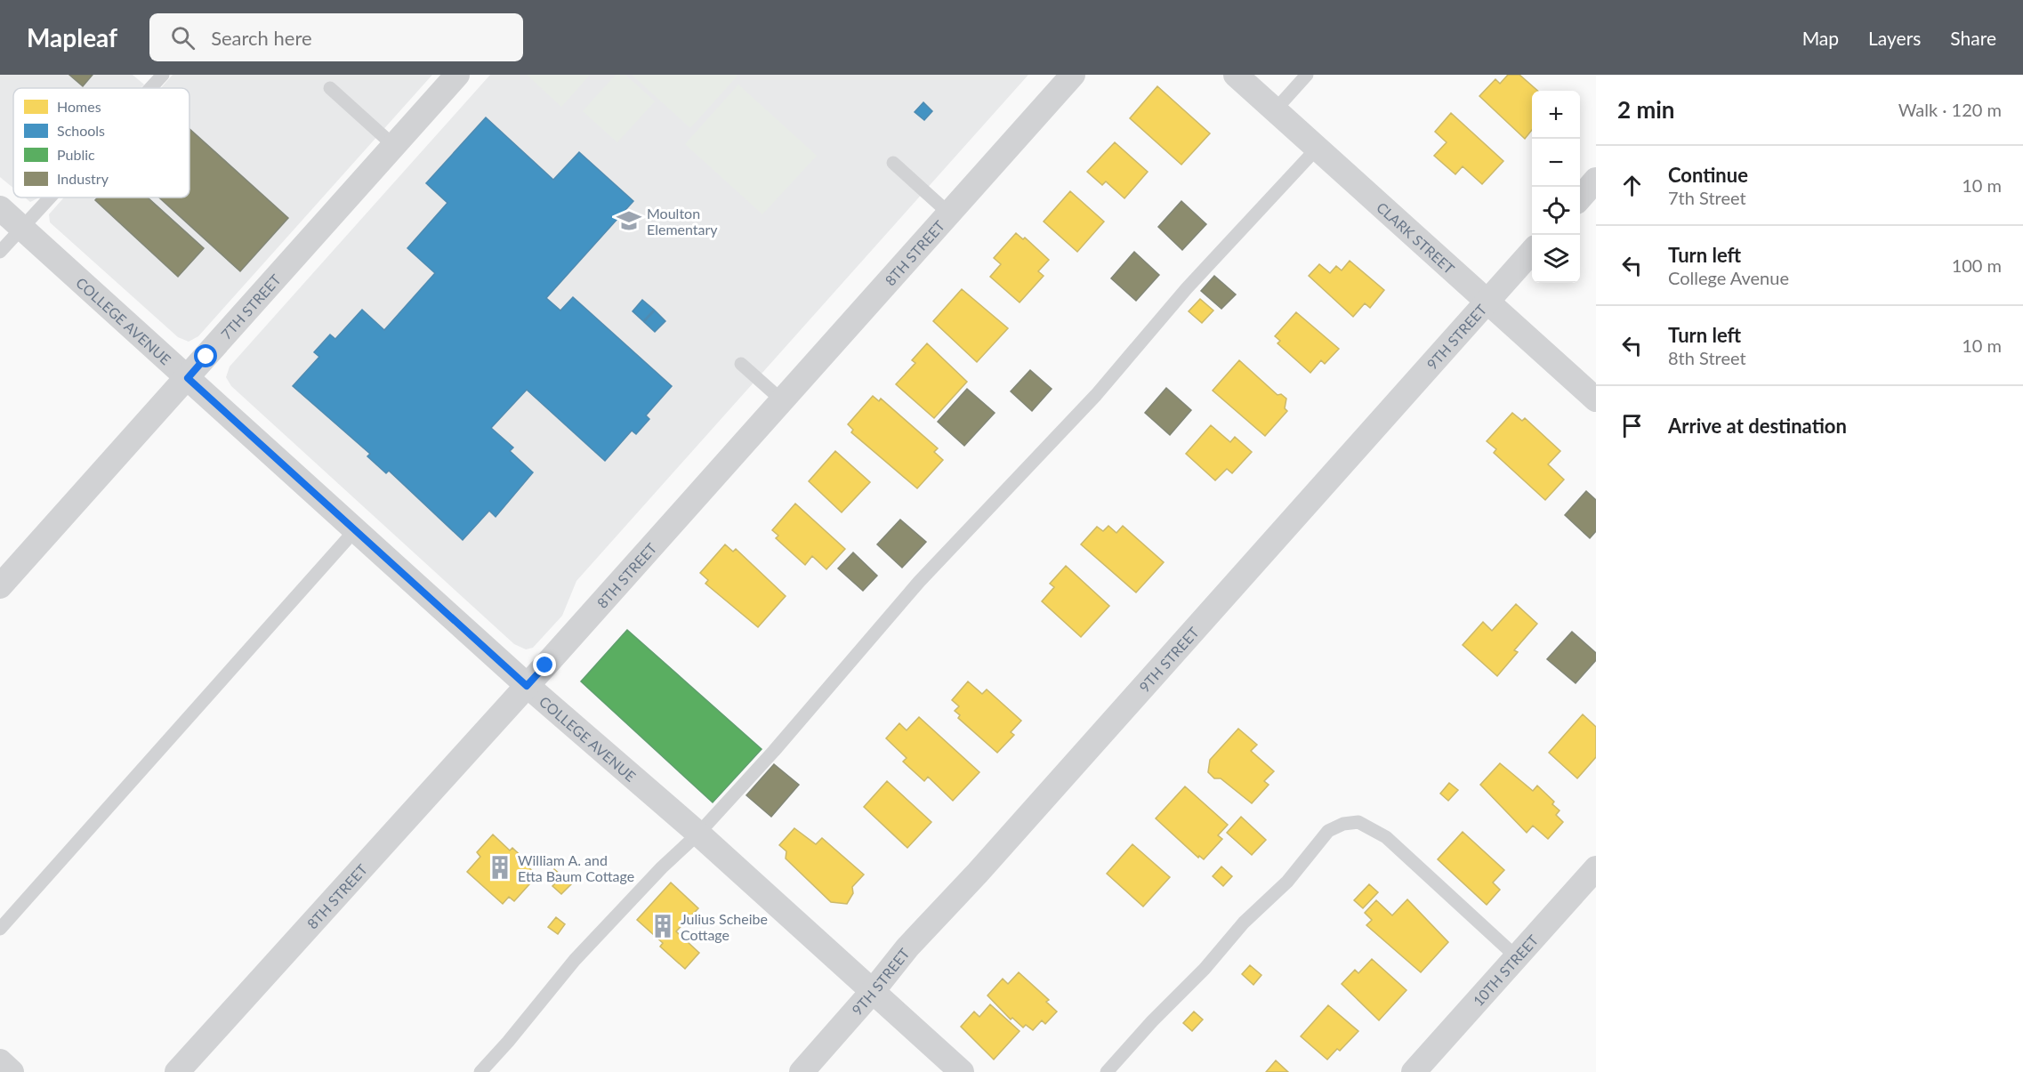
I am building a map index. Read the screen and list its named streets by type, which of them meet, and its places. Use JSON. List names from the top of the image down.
{
  "streets": {
    "street": [
      "CLARK STREET",
      "8TH STREET",
      "7TH STREET",
      "COLLEGE AVENUE",
      "9TH STREET",
      "10TH STREET"
    ]
  },
  "crossings": [
    ["CLARK STREET", "9TH STREET"],
    ["8TH STREET", "COLLEGE AVENUE"],
    ["7TH STREET", "COLLEGE AVENUE"],
    ["COLLEGE AVENUE", "9TH STREET"]
  ],
  "places": {
    "school or university": ["Moulton Elementary"],
    "building": ["William A. and Etta Baum Cottage", "Julius Scheibe Cottage"]
  },
  "legend": [
    "Homes",
    "Schools",
    "Public",
    "Industry"
  ],
  "page": {
    "header": "Mapleaf",
    "search": "Search here",
    "nav": ["Map", "Layers", "Share"],
    "heading": ["2 min", "Walk · 120 m"],
    "map_buttons": ["+", "−"],
    "list": [
      ["Continue", "7th Street", "10 m"],
      ["Turn left", "College Avenue", "100 m"],
      ["Turn left", "8th Street", "10 m"],
      "Arrive at destination"
    ]
  }
}
